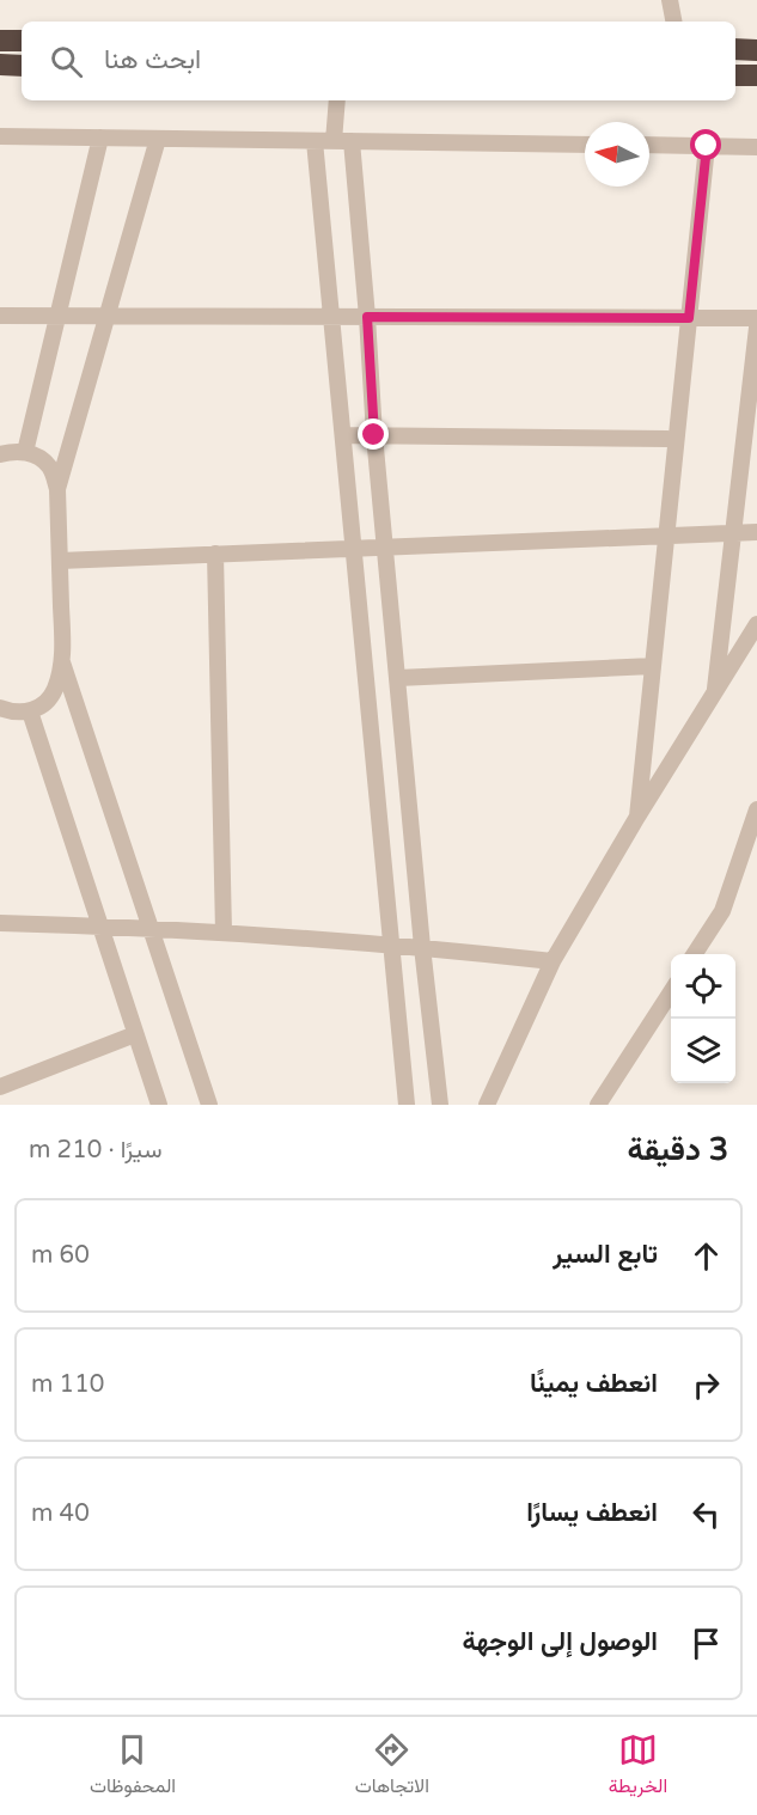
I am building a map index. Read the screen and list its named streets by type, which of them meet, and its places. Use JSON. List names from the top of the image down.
{
  "north": "left",
  "page": {
    "search": "ابحث هنا",
    "heading": ["3 دقيقة", "سيرًا · 210 m"],
    "list": [
      ["تابع السير", "60 m"],
      ["انعطف يمينًا", "110 m"],
      ["انعطف يسارًا", "40 m"],
      "الوصول إلى الوجهة"
    ],
    "nav": ["الخريطة", "الاتجاهات", "المحفوظات"]
  }
}
